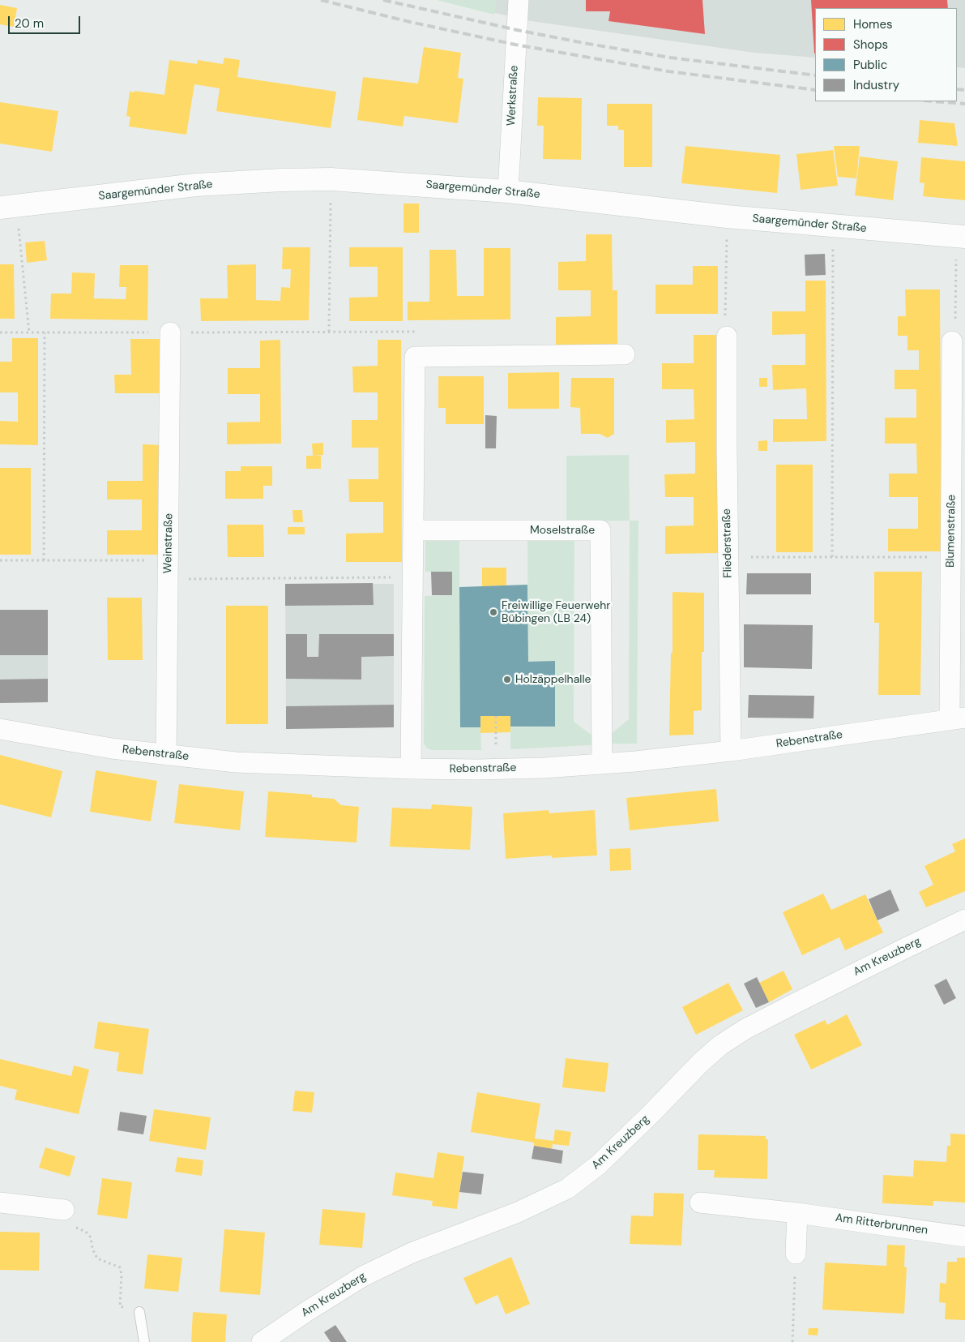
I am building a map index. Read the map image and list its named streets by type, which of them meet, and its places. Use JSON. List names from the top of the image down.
{
  "streets": {
    "street": [
      "Werkstraße",
      "Saargemünder Straße",
      "Moselstraße",
      "Blumenstraße",
      "Weinstraße",
      "Fliederstraße",
      "Rebenstraße",
      "Am Kreuzberg",
      "Am Ritterbrunnen"
    ]
  },
  "crossings": [
    ["Werkstraße", "Saargemünder Straße"],
    ["Moselstraße", "Rebenstraße"],
    ["Blumenstraße", "Rebenstraße"],
    ["Weinstraße", "Rebenstraße"],
    ["Fliederstraße", "Rebenstraße"]
  ],
  "places": ["Freiwillige Feuerwehr Bübingen (LB 24)", "Holzäppelhalle"],
  "legend": [
    "Homes",
    "Shops",
    "Public",
    "Industry"
  ],
  "scale_bar": "20 m"
}
